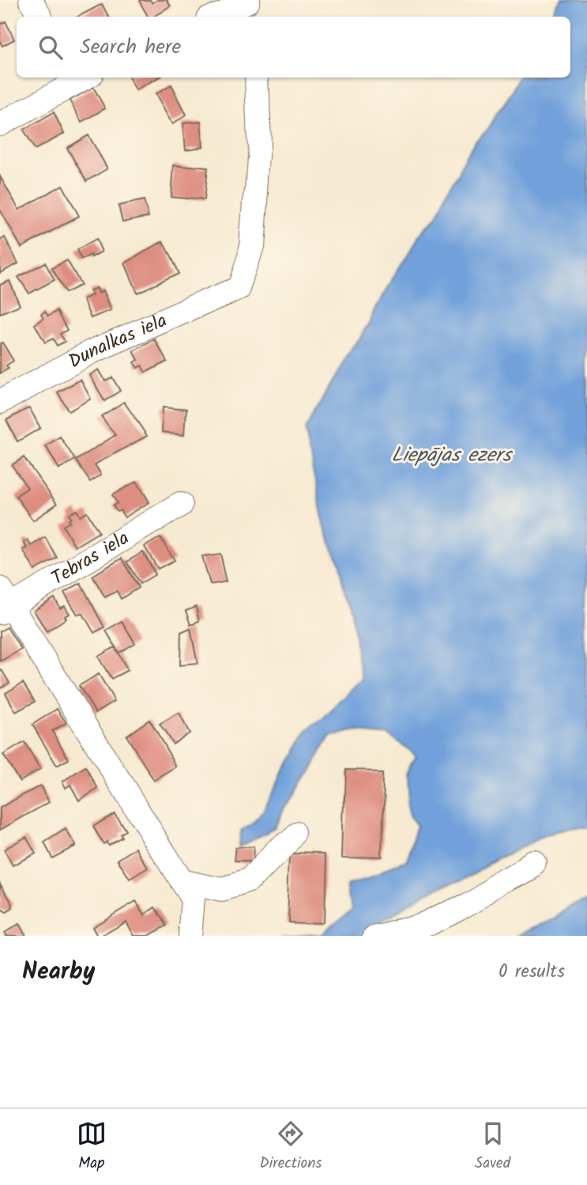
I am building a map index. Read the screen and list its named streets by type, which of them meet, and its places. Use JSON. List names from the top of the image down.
{
  "streets": {
    "street": ["Dunalkas iela", "Tebras iela"]
  },
  "water": ["Liepājas ezers"],
  "page": {
    "search": "Search here",
    "heading": ["Nearby", "0 results"],
    "nav": ["Map", "Directions", "Saved"]
  }
}
